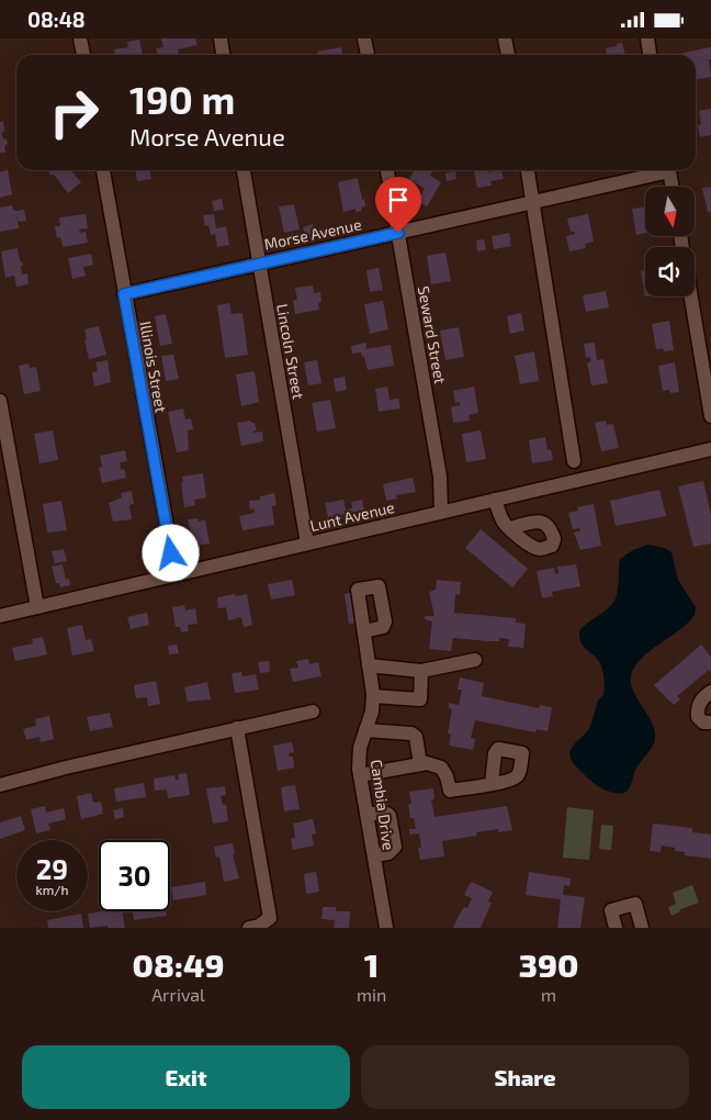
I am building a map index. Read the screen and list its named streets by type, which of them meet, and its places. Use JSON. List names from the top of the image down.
{
  "streets": {
    "street": [
      "Morse Avenue",
      "Seward Street",
      "Lincoln Street",
      "Illinois Street",
      "Lunt Avenue",
      "Cambia Drive"
    ]
  },
  "crossings": [
    ["Morse Avenue", "Seward Street"],
    ["Morse Avenue", "Lincoln Street"],
    ["Morse Avenue", "Illinois Street"],
    ["Seward Street", "Lunt Avenue"],
    ["Lincoln Street", "Lunt Avenue"],
    ["Illinois Street", "Lunt Avenue"]
  ],
  "north": "bottom",
  "page": {
    "status": "08:48",
    "turn": ["190 m", "Morse Avenue"],
    "speed": "29 km/h",
    "limit": "30",
    "eta": [
      "08:49",
      "Arrival",
      "1",
      "min",
      "390",
      "m"
    ],
    "buttons": ["Exit", "Share"]
  }
}
